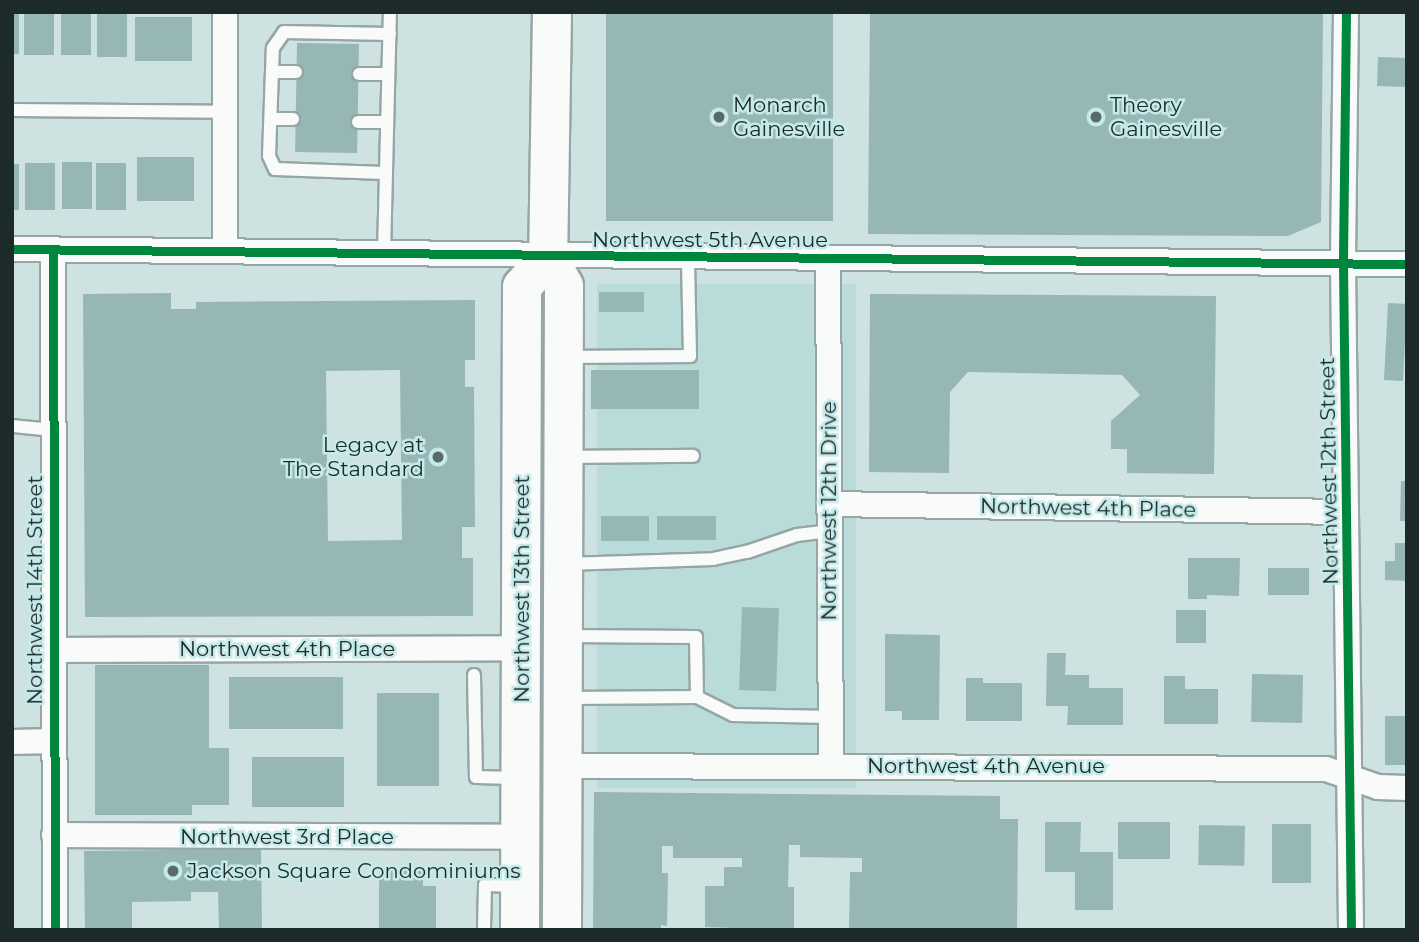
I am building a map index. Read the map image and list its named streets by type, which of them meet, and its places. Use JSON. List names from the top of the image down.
{
  "streets": {
    "main road": ["Northwest 13th Street"],
    "street": [
      "Northwest 5th Avenue",
      "Northwest 12th Street",
      "Northwest 4th Place",
      "Northwest 12th Drive",
      "Northwest 14th Street",
      "Northwest 4th Avenue",
      "Northwest 3rd Place"
    ]
  },
  "crossings": [
    ["Northwest 5th Avenue", "Northwest 12th Street"],
    ["Northwest 5th Avenue", "Northwest 12th Drive"],
    ["Northwest 5th Avenue", "Northwest 13th Street"],
    ["Northwest 5th Avenue", "Northwest 14th Street"],
    ["Northwest 12th Street", "Northwest 4th Place"],
    ["Northwest 12th Street", "Northwest 4th Avenue"],
    ["Northwest 4th Place", "Northwest 12th Drive"],
    ["Northwest 4th Place", "Northwest 13th Street"],
    ["Northwest 4th Place", "Northwest 14th Street"],
    ["Northwest 12th Drive", "Northwest 4th Avenue"],
    ["Northwest 13th Street", "Northwest 4th Avenue"],
    ["Northwest 13th Street", "Northwest 3rd Place"],
    ["Northwest 14th Street", "Northwest 3rd Place"]
  ],
  "places": [
    "Monarch Gainesville",
    "Theory Gainesville",
    "Legacy at The Standard",
    "Jackson Square Condominiums"
  ]
}
